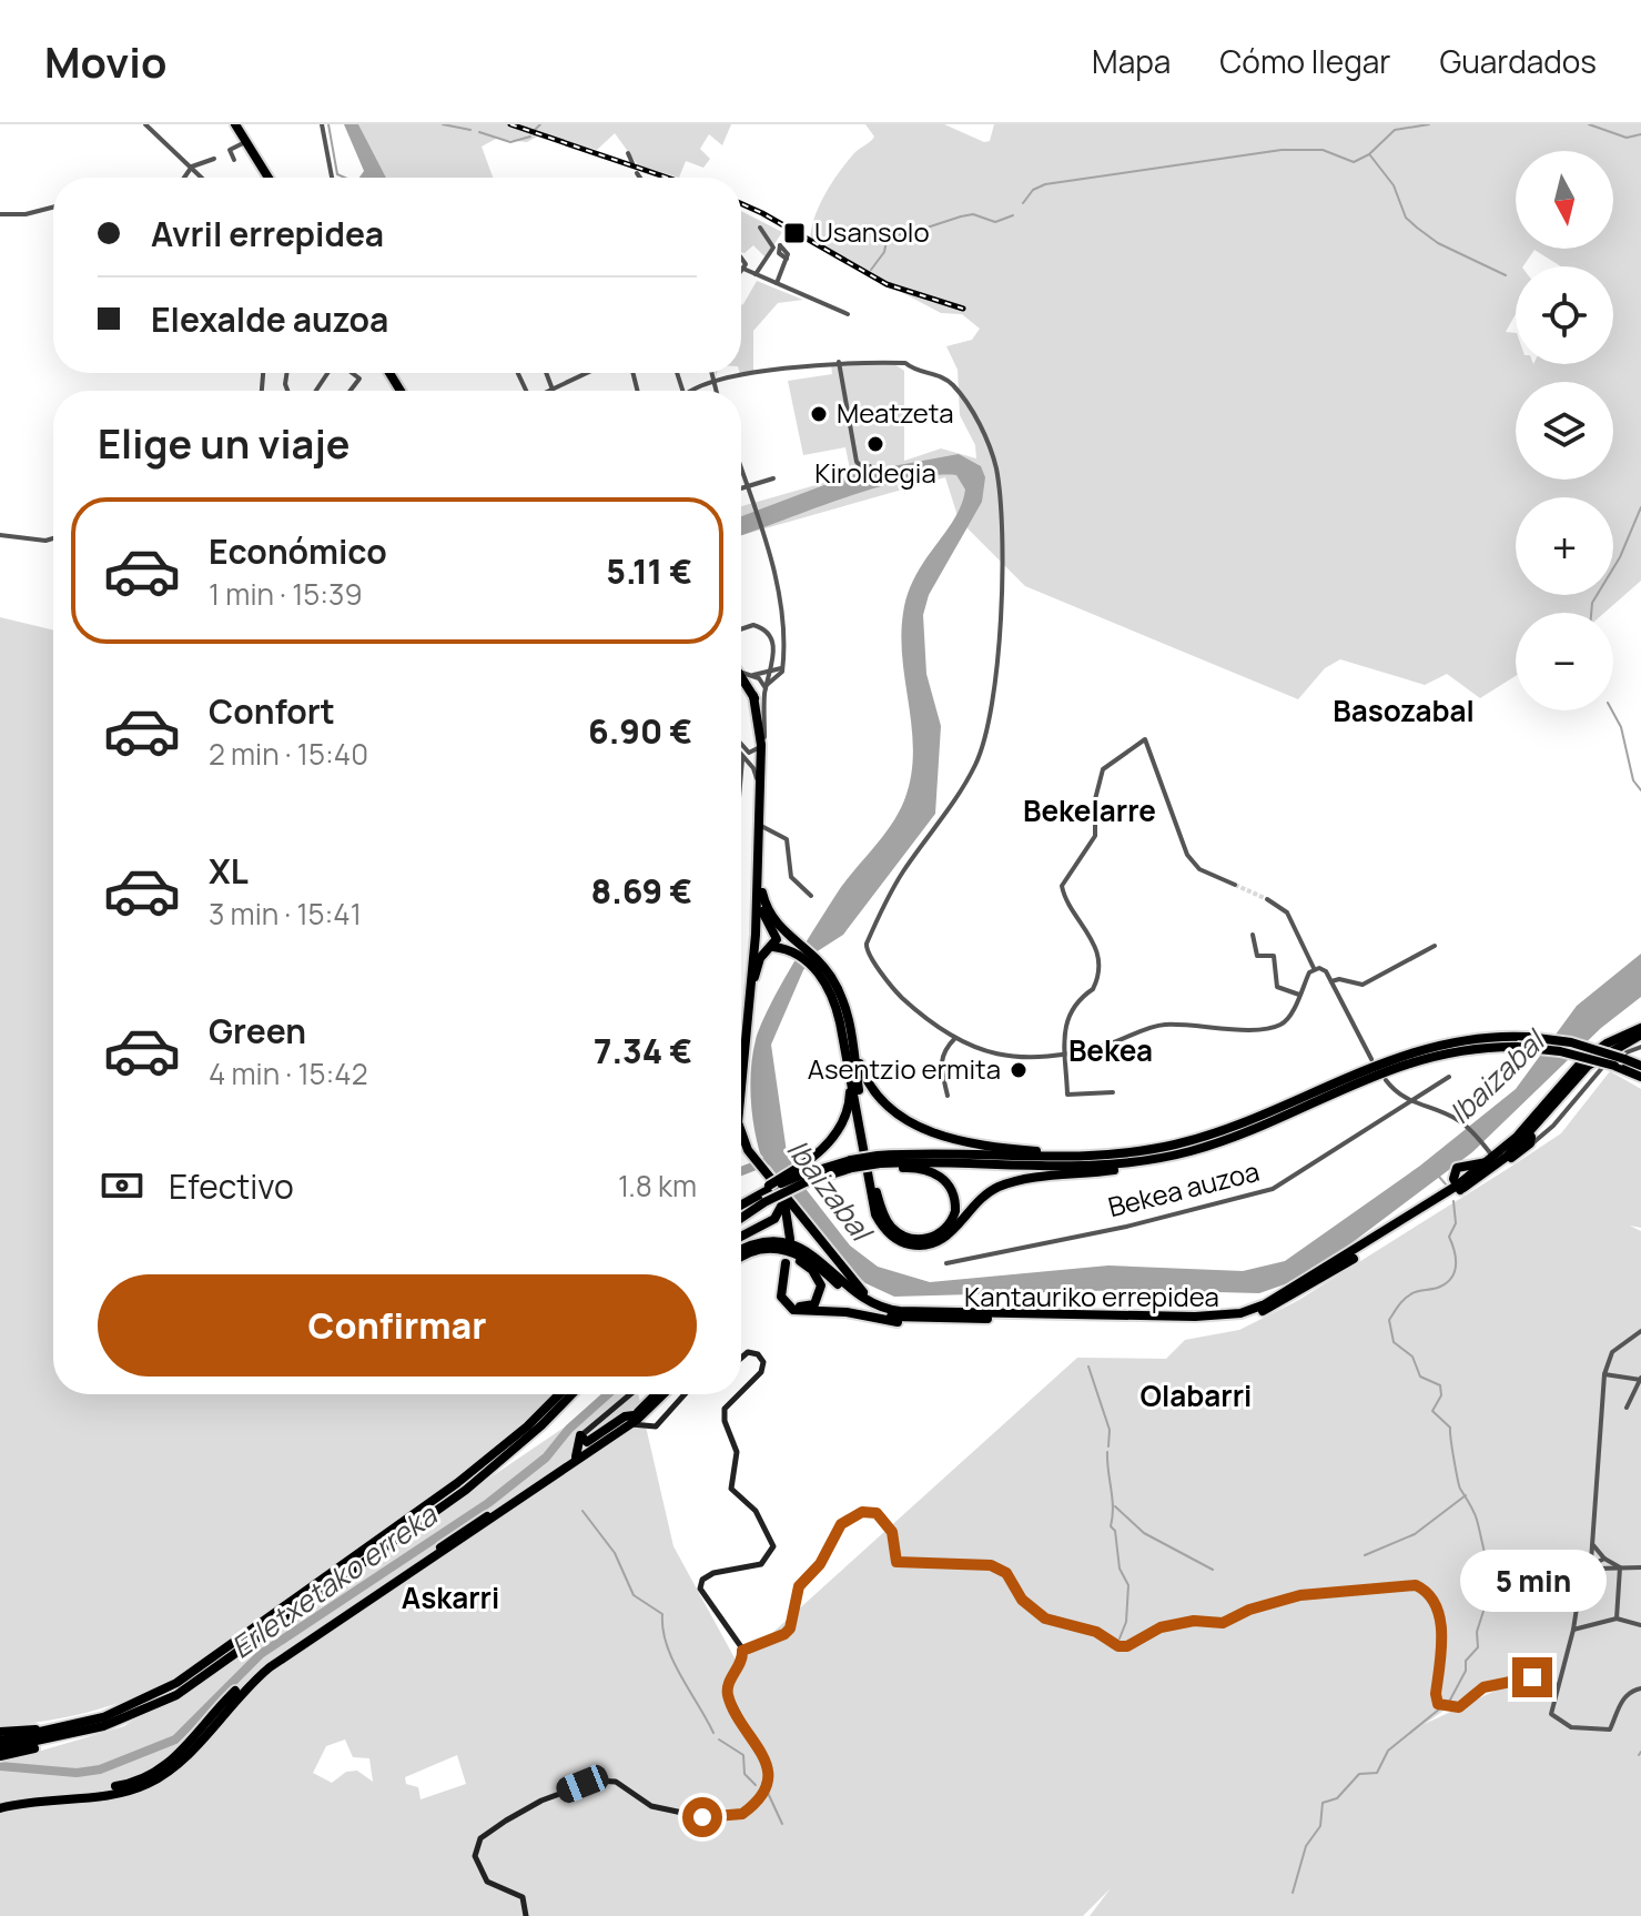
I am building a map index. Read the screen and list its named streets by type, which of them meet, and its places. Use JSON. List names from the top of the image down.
{
  "streets": {
    "highway": ["Kantauriko errepidea"],
    "street": ["Bekea auzoa"]
  },
  "districts": [
    "Basozabal",
    "Bekelarre",
    "Bekea",
    "Olabarri",
    "Askarri"
  ],
  "water": ["Ibaizabal", "Erletxetako erreka"],
  "places": {
    "transit": ["Usansolo"],
    "other": ["Meatzeta", "Kiroldegia", "Asentzio ermita"]
  },
  "north": "bottom",
  "page": {
    "header": "Movio",
    "nav": ["Mapa", "Cómo llegar", "Guardados"],
    "map_buttons": ["+", "−"],
    "banner": ["Avril errepidea", "Elexalde auzoa"],
    "heading": "Elige un viaje",
    "list": [
      {
        "name": "Económico",
        "note": "1 min · 15:39",
        "value": "5.11 €"
      },
      {
        "name": "Confort",
        "note": "2 min · 15:40",
        "value": "6.90 €"
      },
      {
        "name": "XL",
        "note": "3 min · 15:41",
        "value": "8.69 €"
      },
      {
        "name": "Green",
        "note": "4 min · 15:42",
        "value": "7.34 €"
      }
    ],
    "pay": ["Efectivo", "1.8 km"],
    "buttons": "Confirmar",
    "bubble": "5 min"
  }
}
